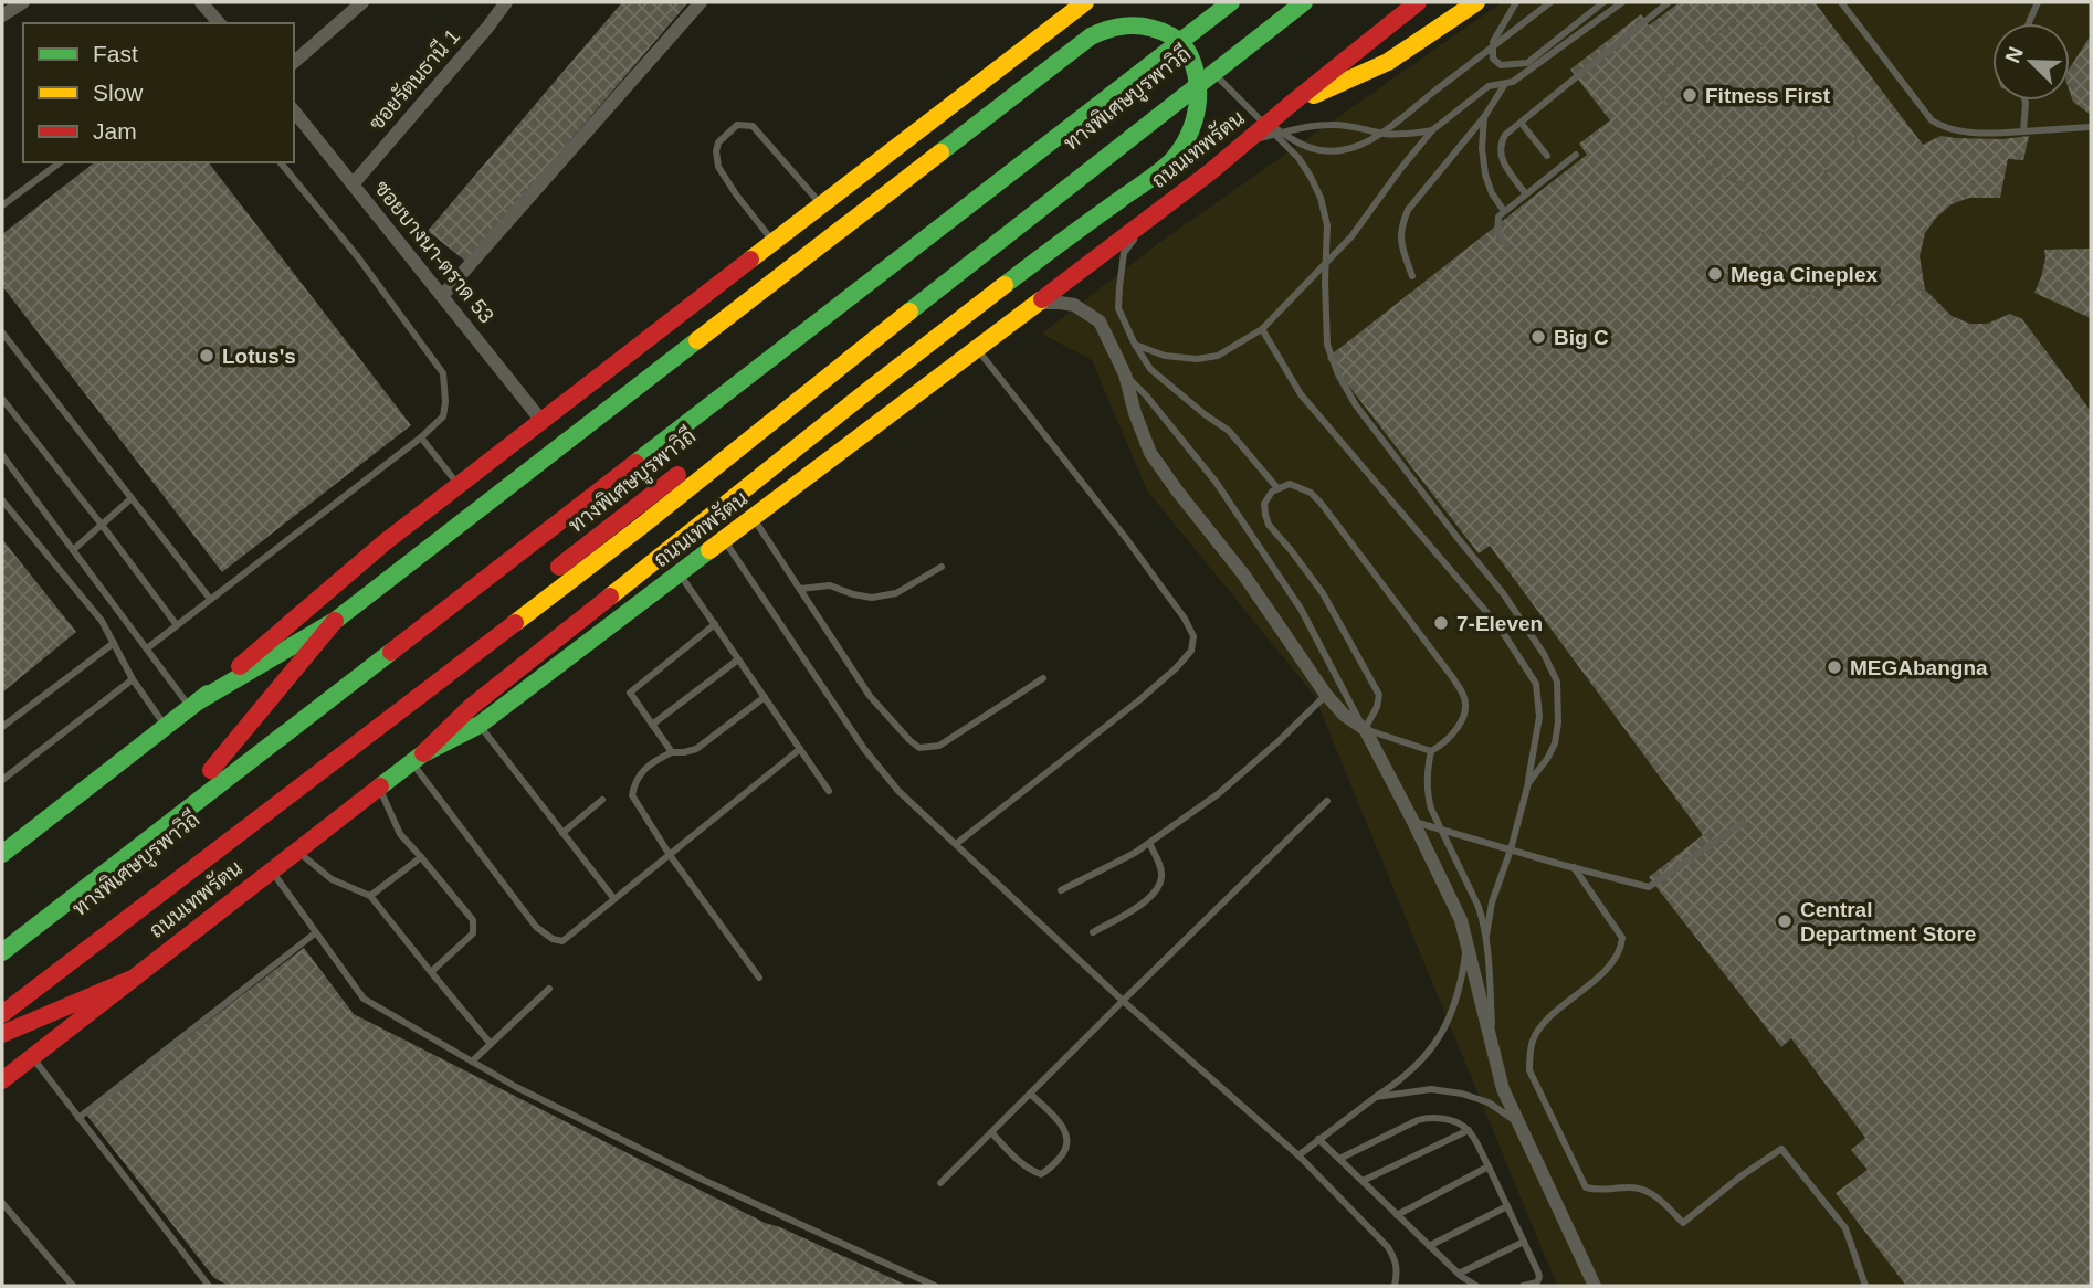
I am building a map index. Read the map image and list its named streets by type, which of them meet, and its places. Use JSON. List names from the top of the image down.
{
  "streets": {
    "main road": ["ทางพิเศษบูรพาวิถี", "ถนนเทพรัตน"],
    "street": ["ซอยรัตนธานี 1", "ซอยบางนา-ตราด 53"]
  },
  "crossings": [
    ["ซอยรัตนธานี 1", "ซอยบางนา-ตราด 53"]
  ],
  "places": [
    "Fitness First",
    "Mega Cineplex",
    "Big C",
    "Lotus's",
    "7-Eleven",
    "MEGAbangna",
    "Central Department Store"
  ],
  "legend": ["Fast", "Slow", "Jam"],
  "north": "top left"
}
